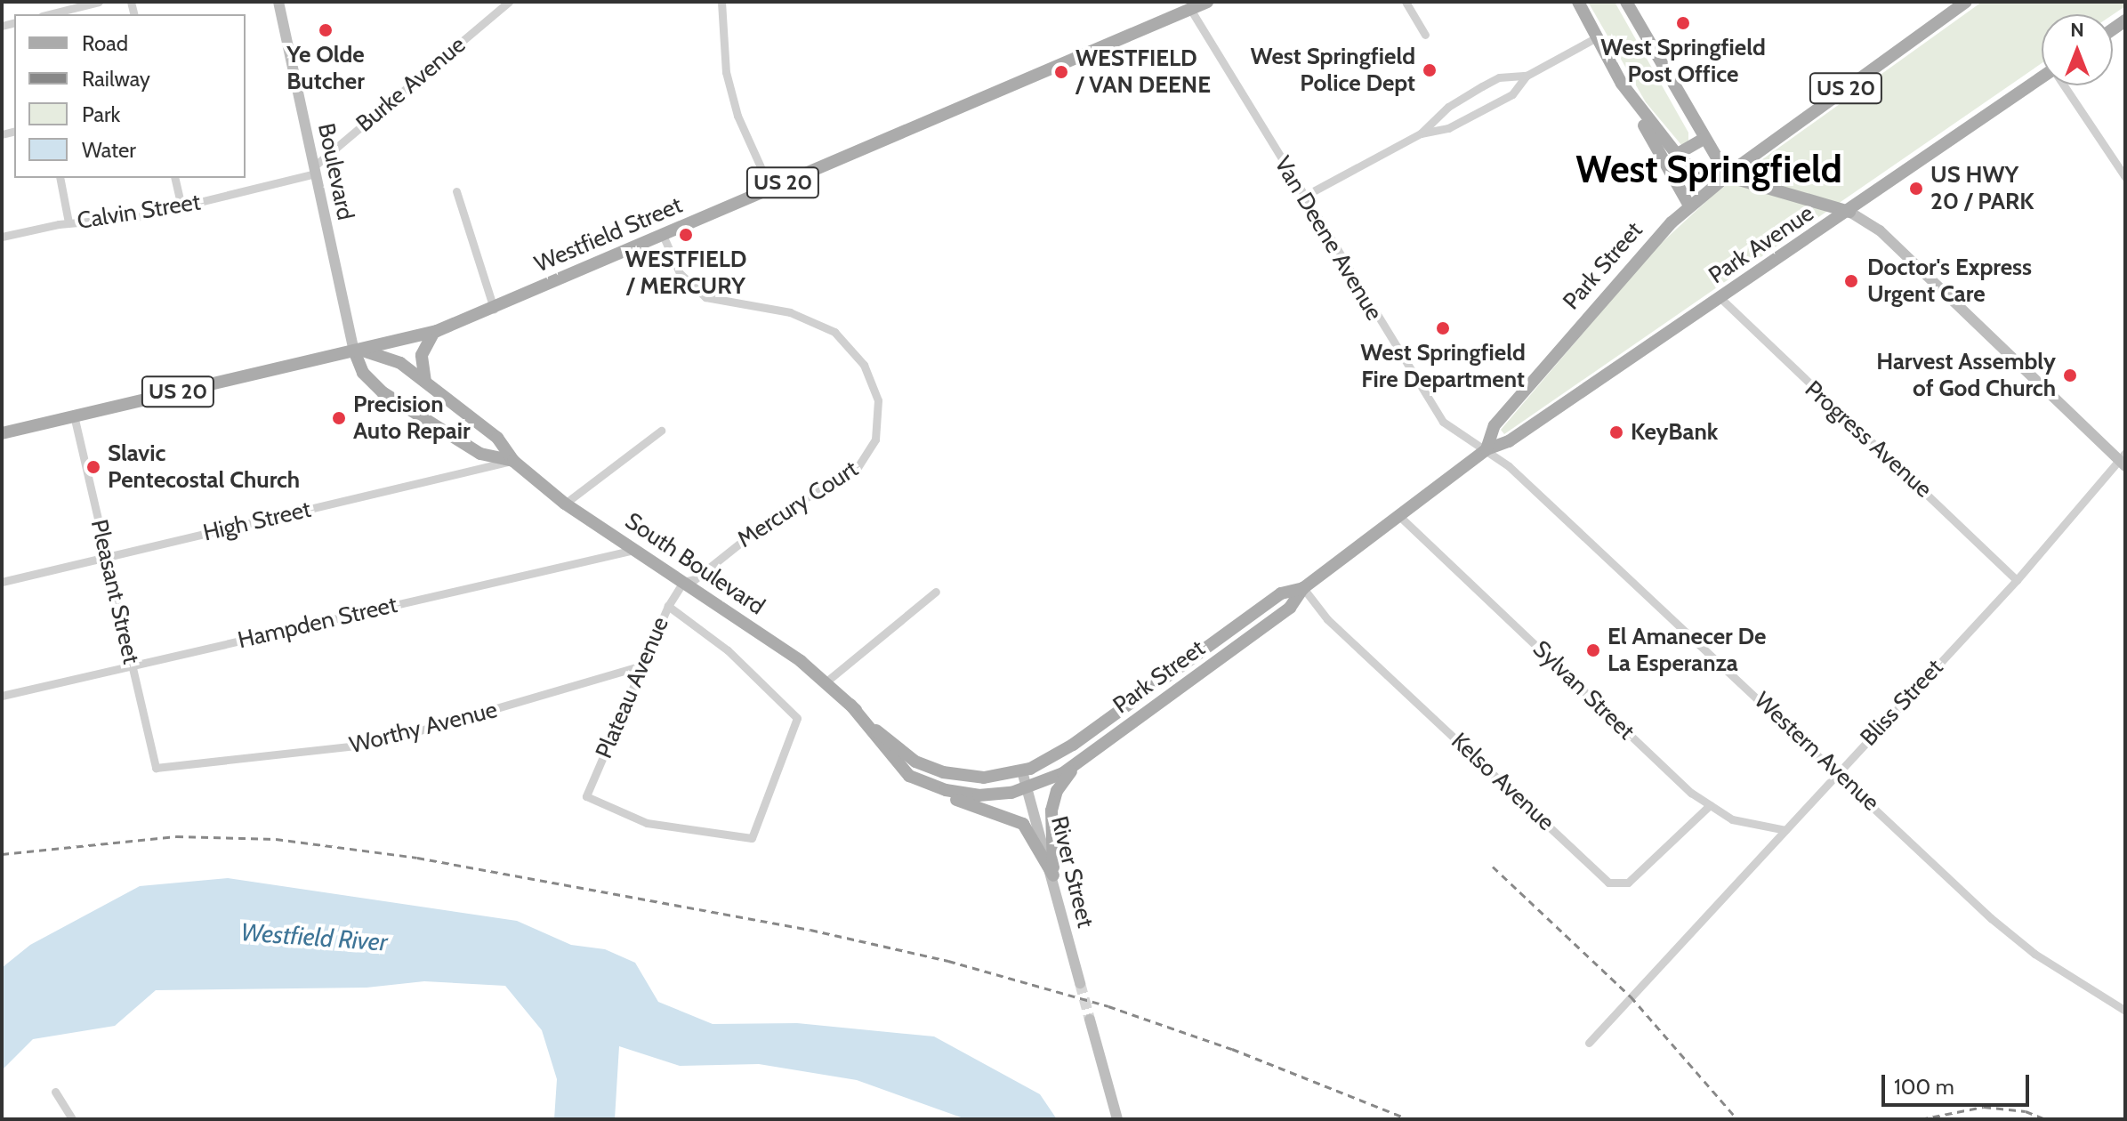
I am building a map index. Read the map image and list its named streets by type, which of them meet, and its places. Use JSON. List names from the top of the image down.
{
  "streets": {
    "main road": [
      "US 20",
      "Boulevard",
      "Westfield Street",
      "Park Avenue",
      "Park Street",
      "South Boulevard",
      "River Street"
    ],
    "street": [
      "Burke Avenue",
      "Calvin Street",
      "Van Deene Avenue",
      "Progress Avenue",
      "Mercury Court",
      "High Street",
      "Pleasant Street",
      "Hampden Street",
      "Plateau Avenue",
      "Sylvan Street",
      "Bliss Street",
      "Worthy Avenue",
      "Western Avenue",
      "Kelso Avenue"
    ]
  },
  "crossings": [
    ["Burke Avenue", "Boulevard"],
    ["Burke Avenue", "Calvin Street"],
    ["Boulevard", "Calvin Street"],
    ["Boulevard", "Westfield Street"],
    ["Boulevard", "South Boulevard"],
    ["Westfield Street", "Van Deene Avenue"],
    ["Westfield Street", "Mercury Court"],
    ["Westfield Street", "South Boulevard"],
    ["Westfield Street", "Pleasant Street"],
    ["Van Deene Avenue", "Park Avenue"],
    ["Van Deene Avenue", "Park Street"],
    ["Van Deene Avenue", "Western Avenue"],
    ["Park Avenue", "Park Street"],
    ["Park Avenue", "Progress Avenue"],
    ["Park Avenue", "Western Avenue"],
    ["Park Street", "South Boulevard"],
    ["Park Street", "Sylvan Street"],
    ["Park Street", "Western Avenue"],
    ["Park Street", "Kelso Avenue"],
    ["Park Street", "River Street"],
    ["Progress Avenue", "Bliss Street"],
    ["Mercury Court", "South Boulevard"],
    ["Mercury Court", "Plateau Avenue"],
    ["High Street", "South Boulevard"],
    ["High Street", "Pleasant Street"],
    ["South Boulevard", "Hampden Street"],
    ["South Boulevard", "Plateau Avenue"],
    ["South Boulevard", "River Street"],
    ["Pleasant Street", "Hampden Street"],
    ["Pleasant Street", "Worthy Avenue"],
    ["Plateau Avenue", "Worthy Avenue"],
    ["Sylvan Street", "Bliss Street"],
    ["Sylvan Street", "Kelso Avenue"],
    ["Bliss Street", "Western Avenue"]
  ],
  "districts": ["West Springfield"],
  "water": ["Westfield River"],
  "places": [
    "West Springfield Post Office",
    "Ye Olde Butcher",
    "West Springfield Police Dept",
    "WESTFIELD / VAN DEENE",
    "US HWY 20 / PARK",
    "WESTFIELD / MERCURY",
    "Doctor's Express Urgent Care",
    "West Springfield Fire Department",
    "Harvest Assembly of God Church",
    "Precision Auto Repair",
    "KeyBank",
    "Slavic Pentecostal Church",
    "El Amanecer De La Esperanza"
  ],
  "legend": [
    "Road",
    "Railway",
    "Park",
    "Water"
  ],
  "scale_bar": "100 m",
  "north": "top"
}
